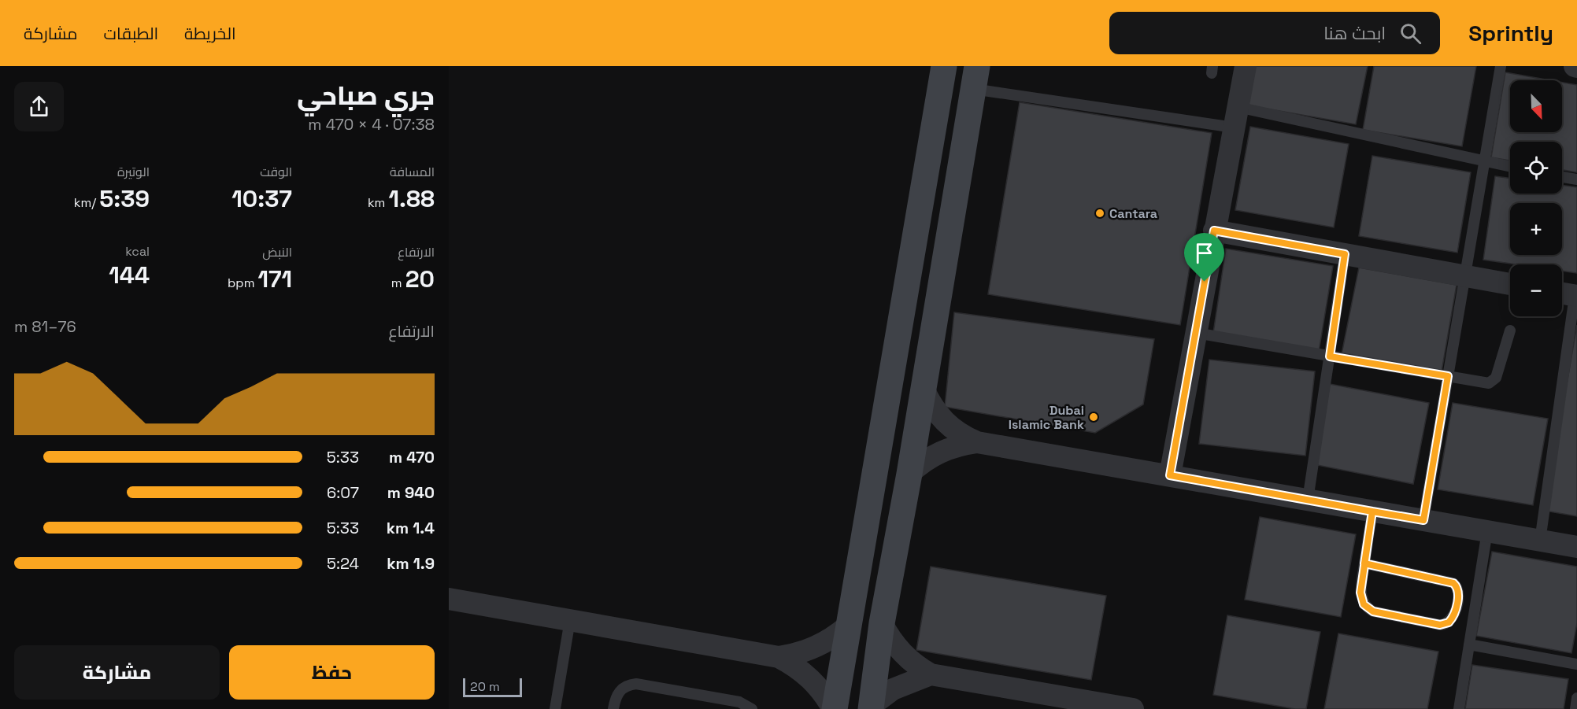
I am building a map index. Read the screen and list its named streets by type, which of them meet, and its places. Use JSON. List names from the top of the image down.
{
  "places": ["Cantara", "Dubai Islamic Bank"],
  "scale_bar": "20 m",
  "north": "bottom right",
  "page": {
    "header": "Sprintly",
    "search": "ابحث هنا",
    "nav": ["الخريطة", "الطبقات", "مشاركة"],
    "heading": ["جري صباحي", "07:38 · 4 × 470 m"],
    "map_buttons": ["+", "−"],
    "stats": [
      ["المسافة", "1.88 km"],
      ["الوقت", "10:37"],
      ["الوتيرة", "5:39 /km"],
      ["الارتفاع", "20 m"],
      ["النبض", "171 bpm"],
      ["kcal", "144"]
    ],
    "chart": ["الارتفاع", "76–81 m"],
    "list": [
      {
        "name": "470 m",
        "note": "5:33"
      },
      {
        "name": "940 m",
        "note": "6:07"
      },
      {
        "name": "1.4 km",
        "note": "5:33"
      },
      {
        "name": "1.9 km",
        "note": "5:24"
      }
    ],
    "buttons": ["حفظ", "مشاركة"],
    "scale": "20 m"
  }
}
